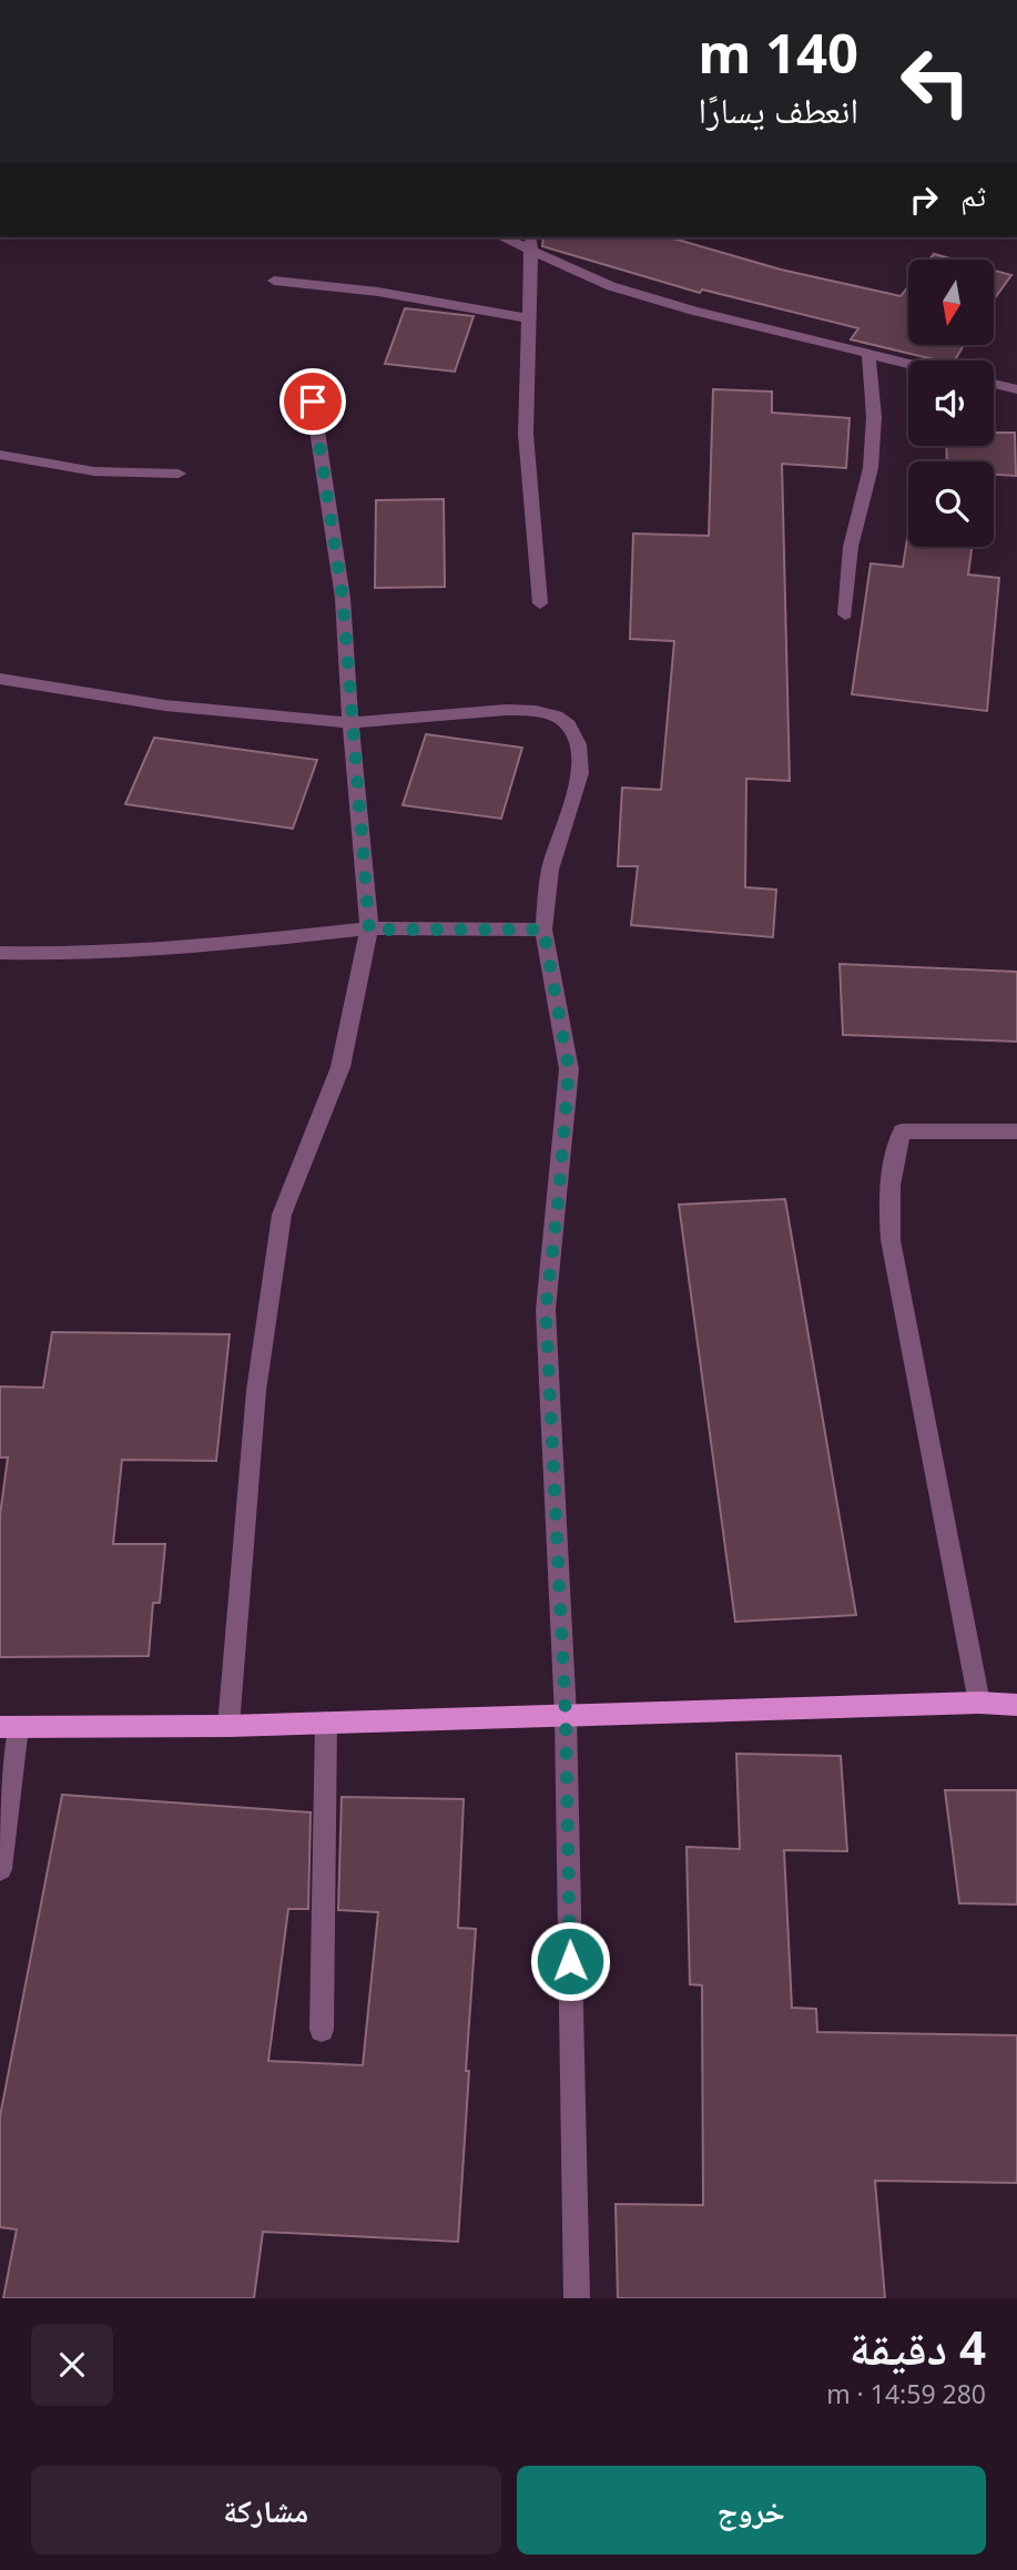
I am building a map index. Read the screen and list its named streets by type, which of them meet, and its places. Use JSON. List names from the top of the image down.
{
  "north": "bottom",
  "page": {
    "turn": ["140 m", "انعطف يسارًا"],
    "then": "ثم",
    "heading": ["4 دقيقة", "280 m · 14:59"],
    "buttons": ["خروج", "مشاركة"]
  }
}
